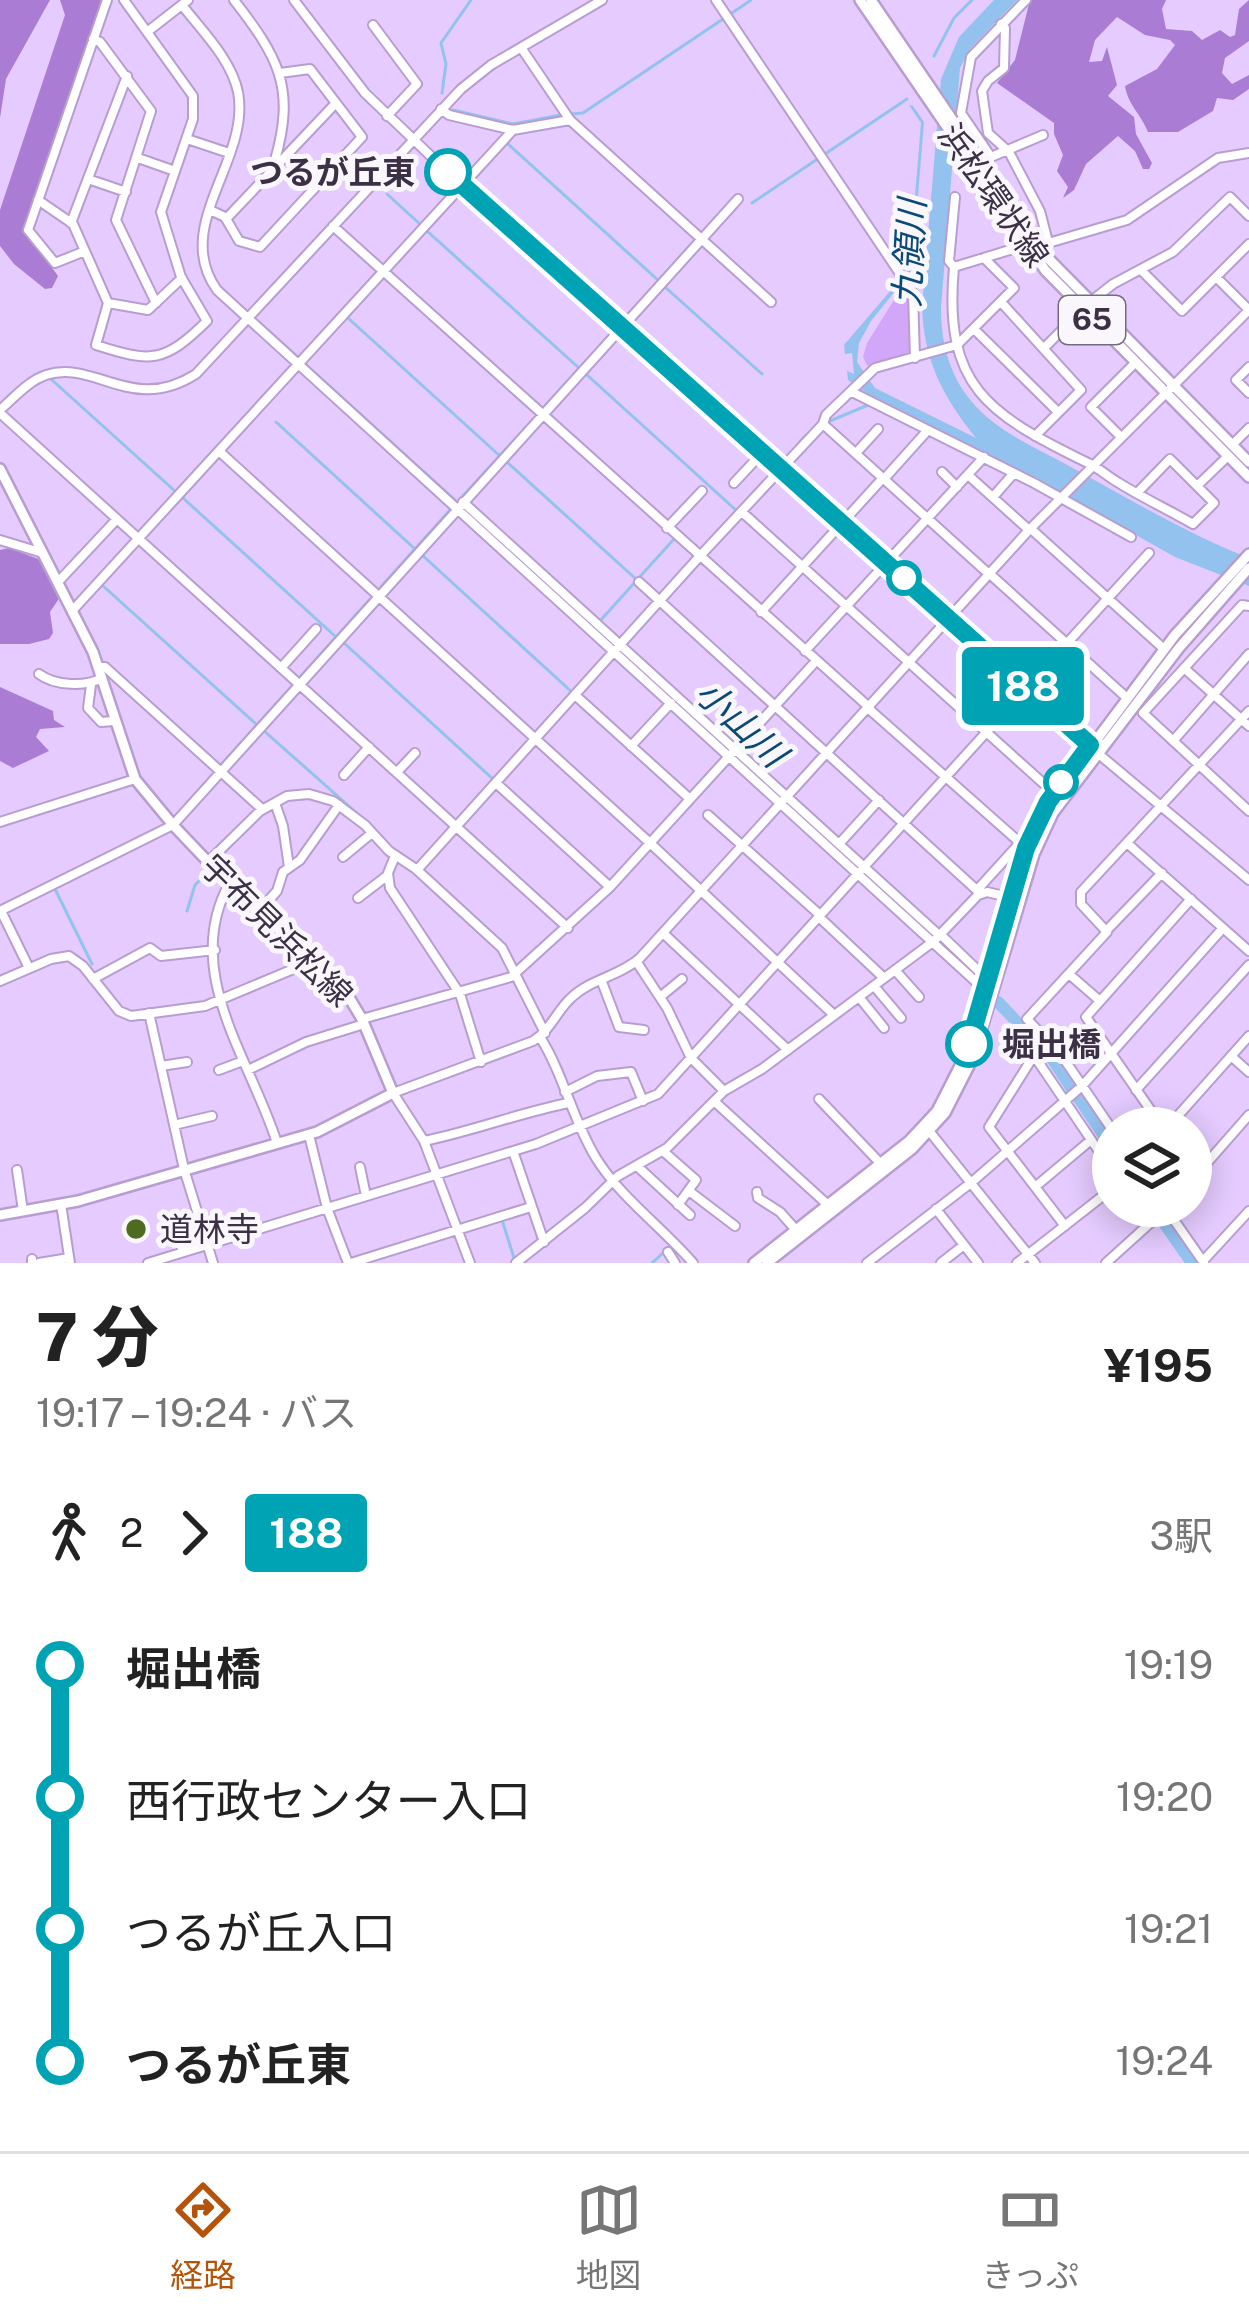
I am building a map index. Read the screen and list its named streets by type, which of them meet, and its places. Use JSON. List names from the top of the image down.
{
  "streets": {
    "main road": ["浜松環状線", "65", "宇布見浜松線"]
  },
  "water": ["九領川", "小山川"],
  "places": ["つるが丘東", "堀出橋", "道林寺"],
  "lines": ["bus line 188"],
  "page": {
    "on_map": "188",
    "heading": ["7 分", "19:17 – 19:24 · バス", "¥195"],
    "legs": ["2", "188", "3駅"],
    "list": [
      {
        "name": "堀出橋",
        "value": "19:19"
      },
      {
        "name": "西行政センター入口",
        "value": "19:20"
      },
      {
        "name": "つるが丘入口",
        "value": "19:21"
      },
      {
        "name": "つるが丘東",
        "value": "19:24"
      }
    ],
    "tabs": ["経路", "地図", "きっぷ"]
  }
}
